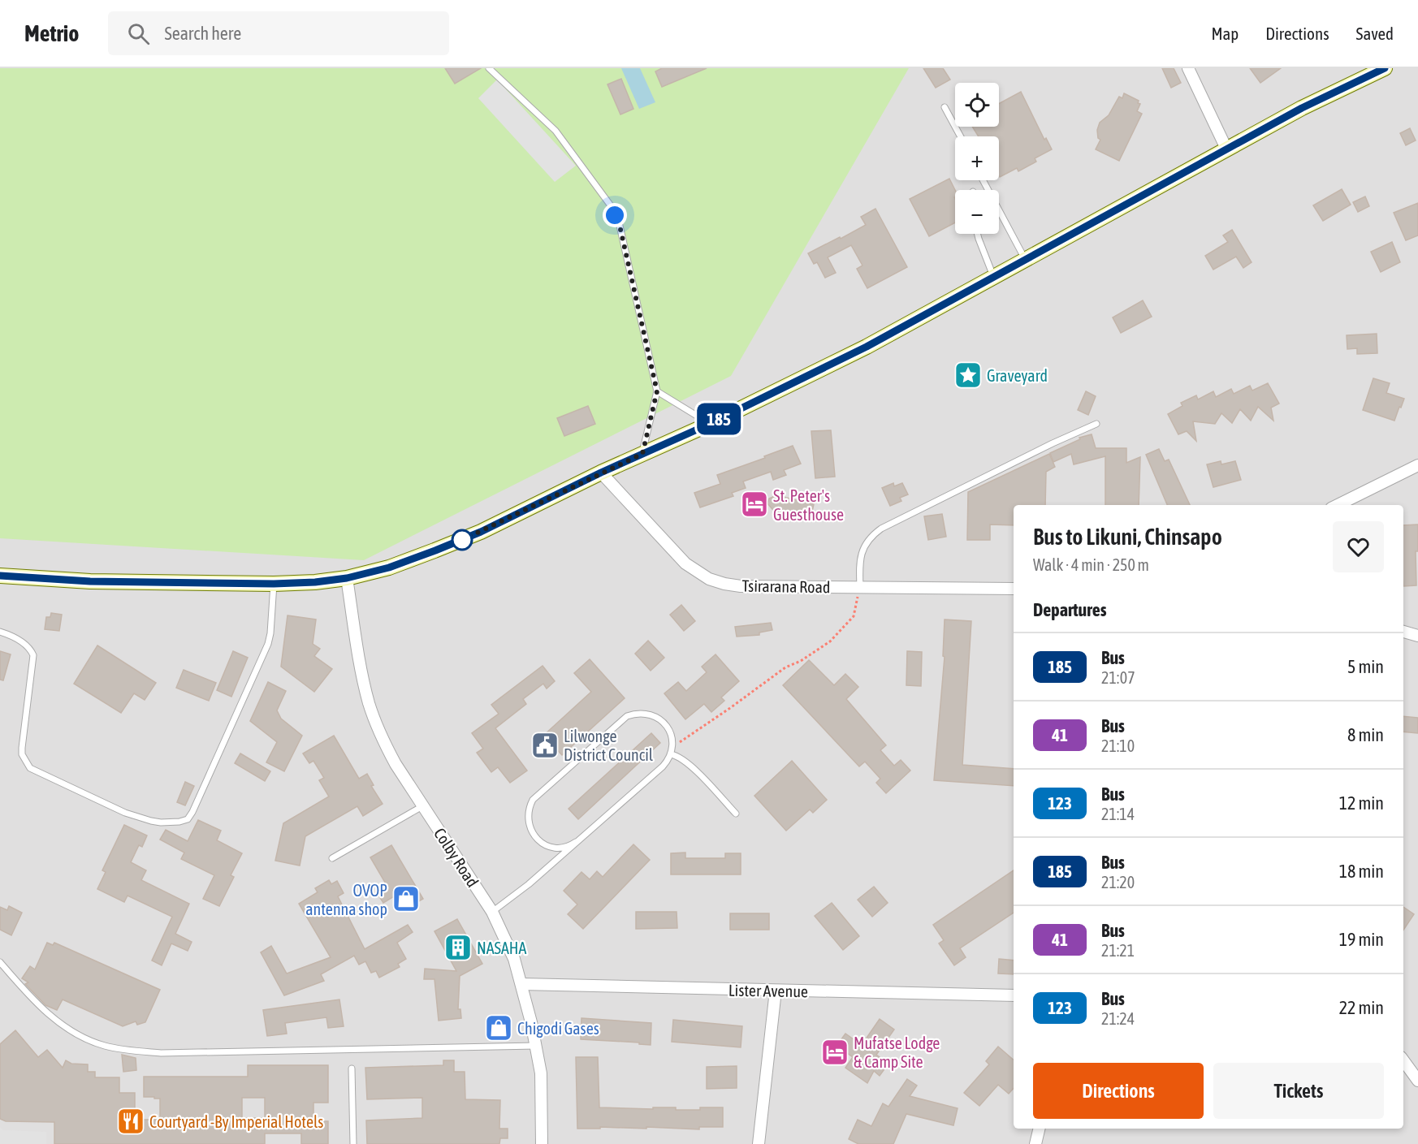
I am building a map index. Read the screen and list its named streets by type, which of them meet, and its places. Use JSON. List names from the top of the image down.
{
  "streets": {
    "street": ["Tsirarana Road", "Colby Road", "Lister Avenue"]
  },
  "crossings": [
    ["Colby Road", "Lister Avenue"]
  ],
  "places": {
    "place": ["Graveyard"],
    "hotel": ["St. Peter's Guesthouse", "Mufatse Lodge & Camp Site"],
    "public building": ["Lilwonge District Council"],
    "shop": ["OVOP antenna shop", "Chigodi Gases"],
    "building": ["NASAHA"],
    "restaurant": ["Courtyard -By Imperial Hotels"]
  },
  "lines": ["bus line 185"],
  "page": {
    "header": "Metrio",
    "search": "Search here",
    "nav": ["Map", "Directions", "Saved"],
    "on_map": "185",
    "map_buttons": ["+", "−"],
    "heading": [
      ["Bus to Likuni, Chinsapo", "Walk · 4 min · 250 m"],
      "Departures"
    ],
    "list": [
      {
        "mark": "185",
        "name": "Bus",
        "note": "21:07",
        "value": "5 min"
      },
      {
        "mark": "41",
        "name": "Bus",
        "note": "21:10",
        "value": "8 min"
      },
      {
        "mark": "123",
        "name": "Bus",
        "note": "21:14",
        "value": "12 min"
      },
      {
        "mark": "185",
        "name": "Bus",
        "note": "21:20",
        "value": "18 min"
      },
      {
        "mark": "41",
        "name": "Bus",
        "note": "21:21",
        "value": "19 min"
      },
      {
        "mark": "123",
        "name": "Bus",
        "note": "21:24",
        "value": "22 min"
      }
    ],
    "buttons": ["Directions", "Tickets"]
  }
}
